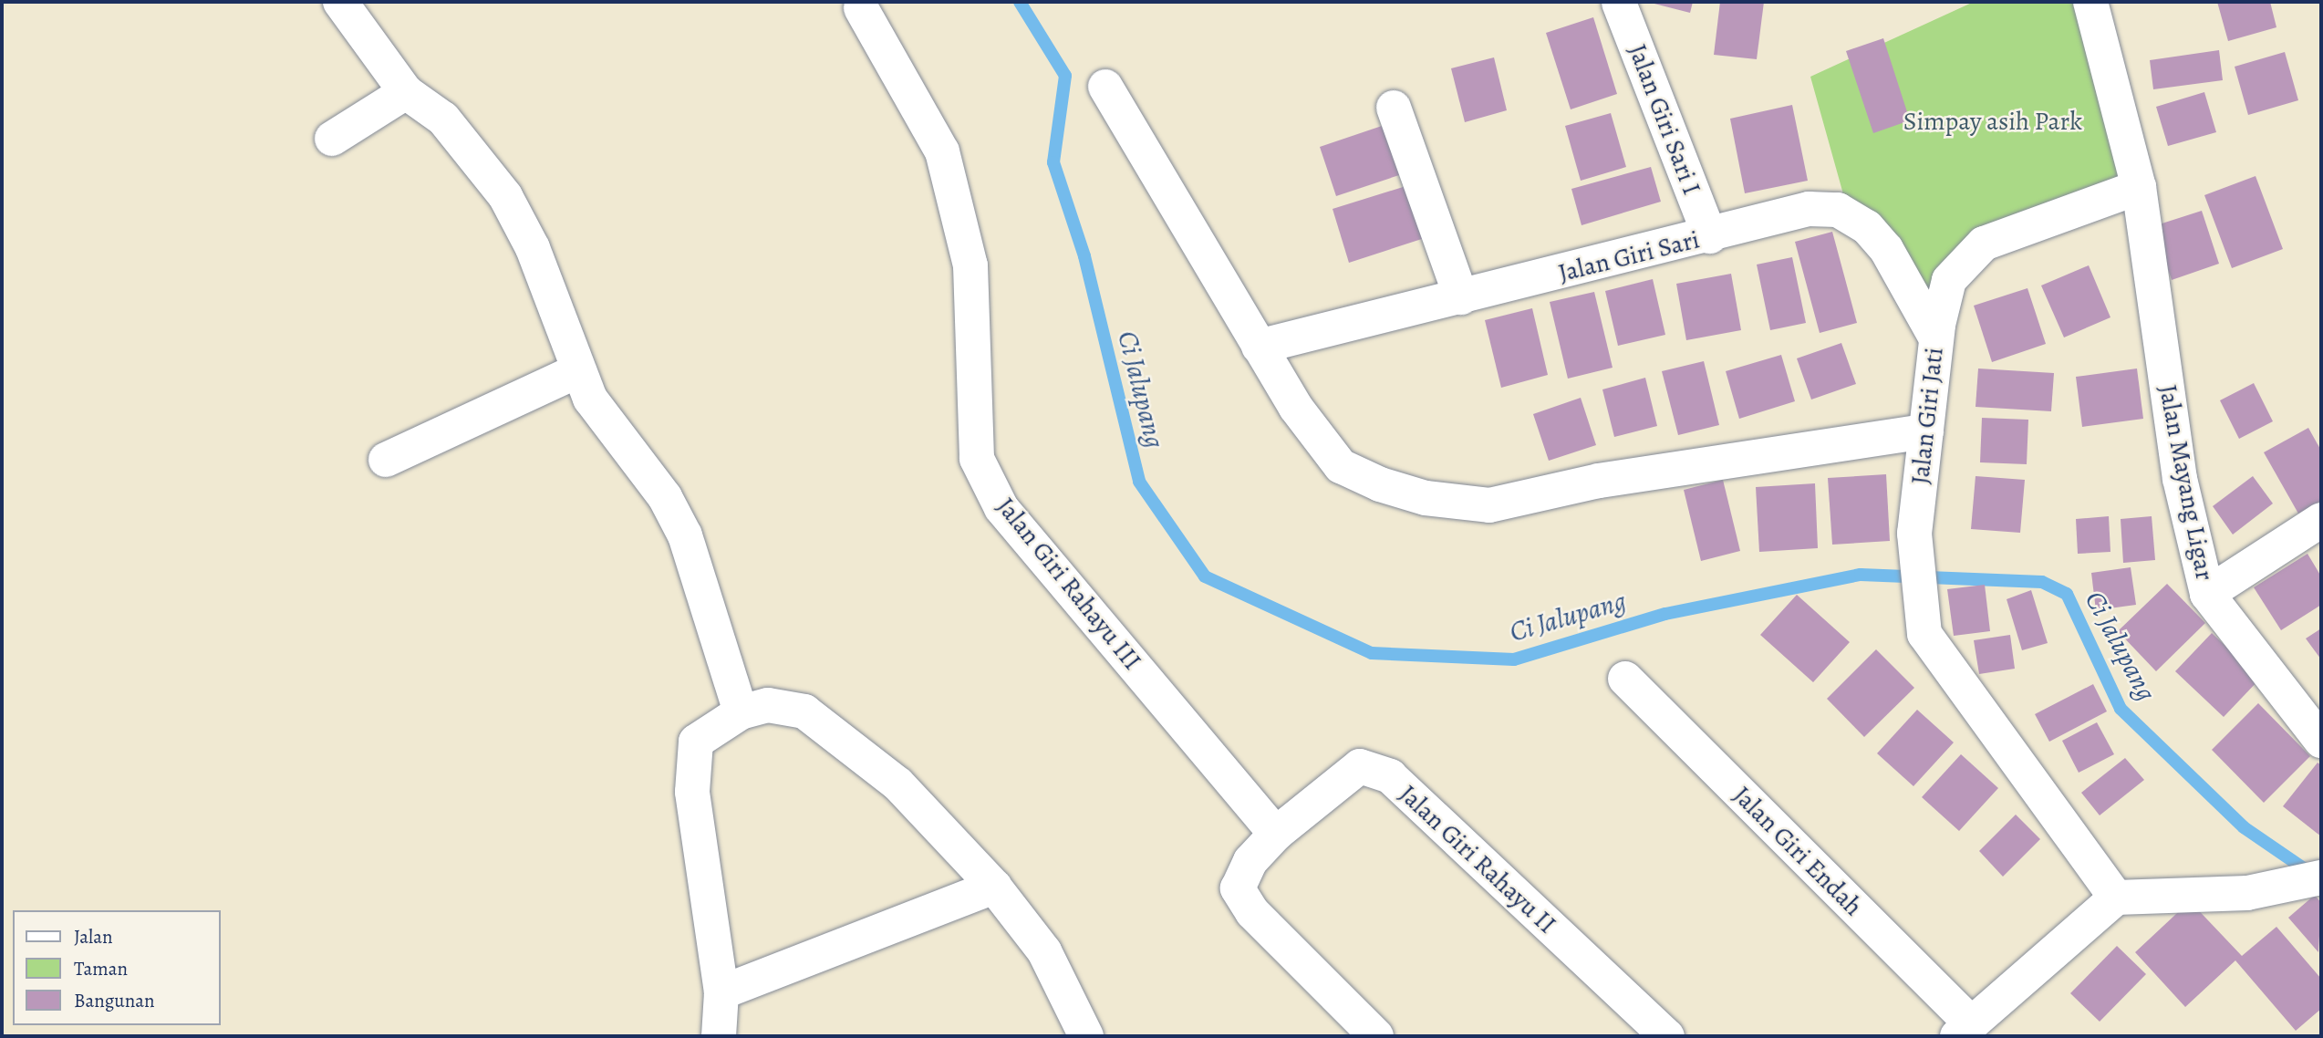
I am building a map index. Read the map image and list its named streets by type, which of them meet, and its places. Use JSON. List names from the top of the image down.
{
  "streets": {
    "street": [
      "Jalan Giri Sari I",
      "Jalan Giri Sari",
      "Jalan Giri Jati",
      "Jalan Mayang Ligar",
      "Jalan Giri Rahayu III",
      "Jalan Giri Endah",
      "Jalan Giri Rahayu II"
    ]
  },
  "crossings": [
    ["Jalan Giri Sari I", "Jalan Giri Sari"],
    ["Jalan Giri Sari", "Jalan Giri Jati"],
    ["Jalan Giri Jati", "Jalan Mayang Ligar"],
    ["Jalan Giri Rahayu III", "Jalan Giri Rahayu II"]
  ],
  "water": ["Ci Jalupang"],
  "parks": ["Simpay asih Park"],
  "legend": ["Jalan", "Taman", "Bangunan"]
}
